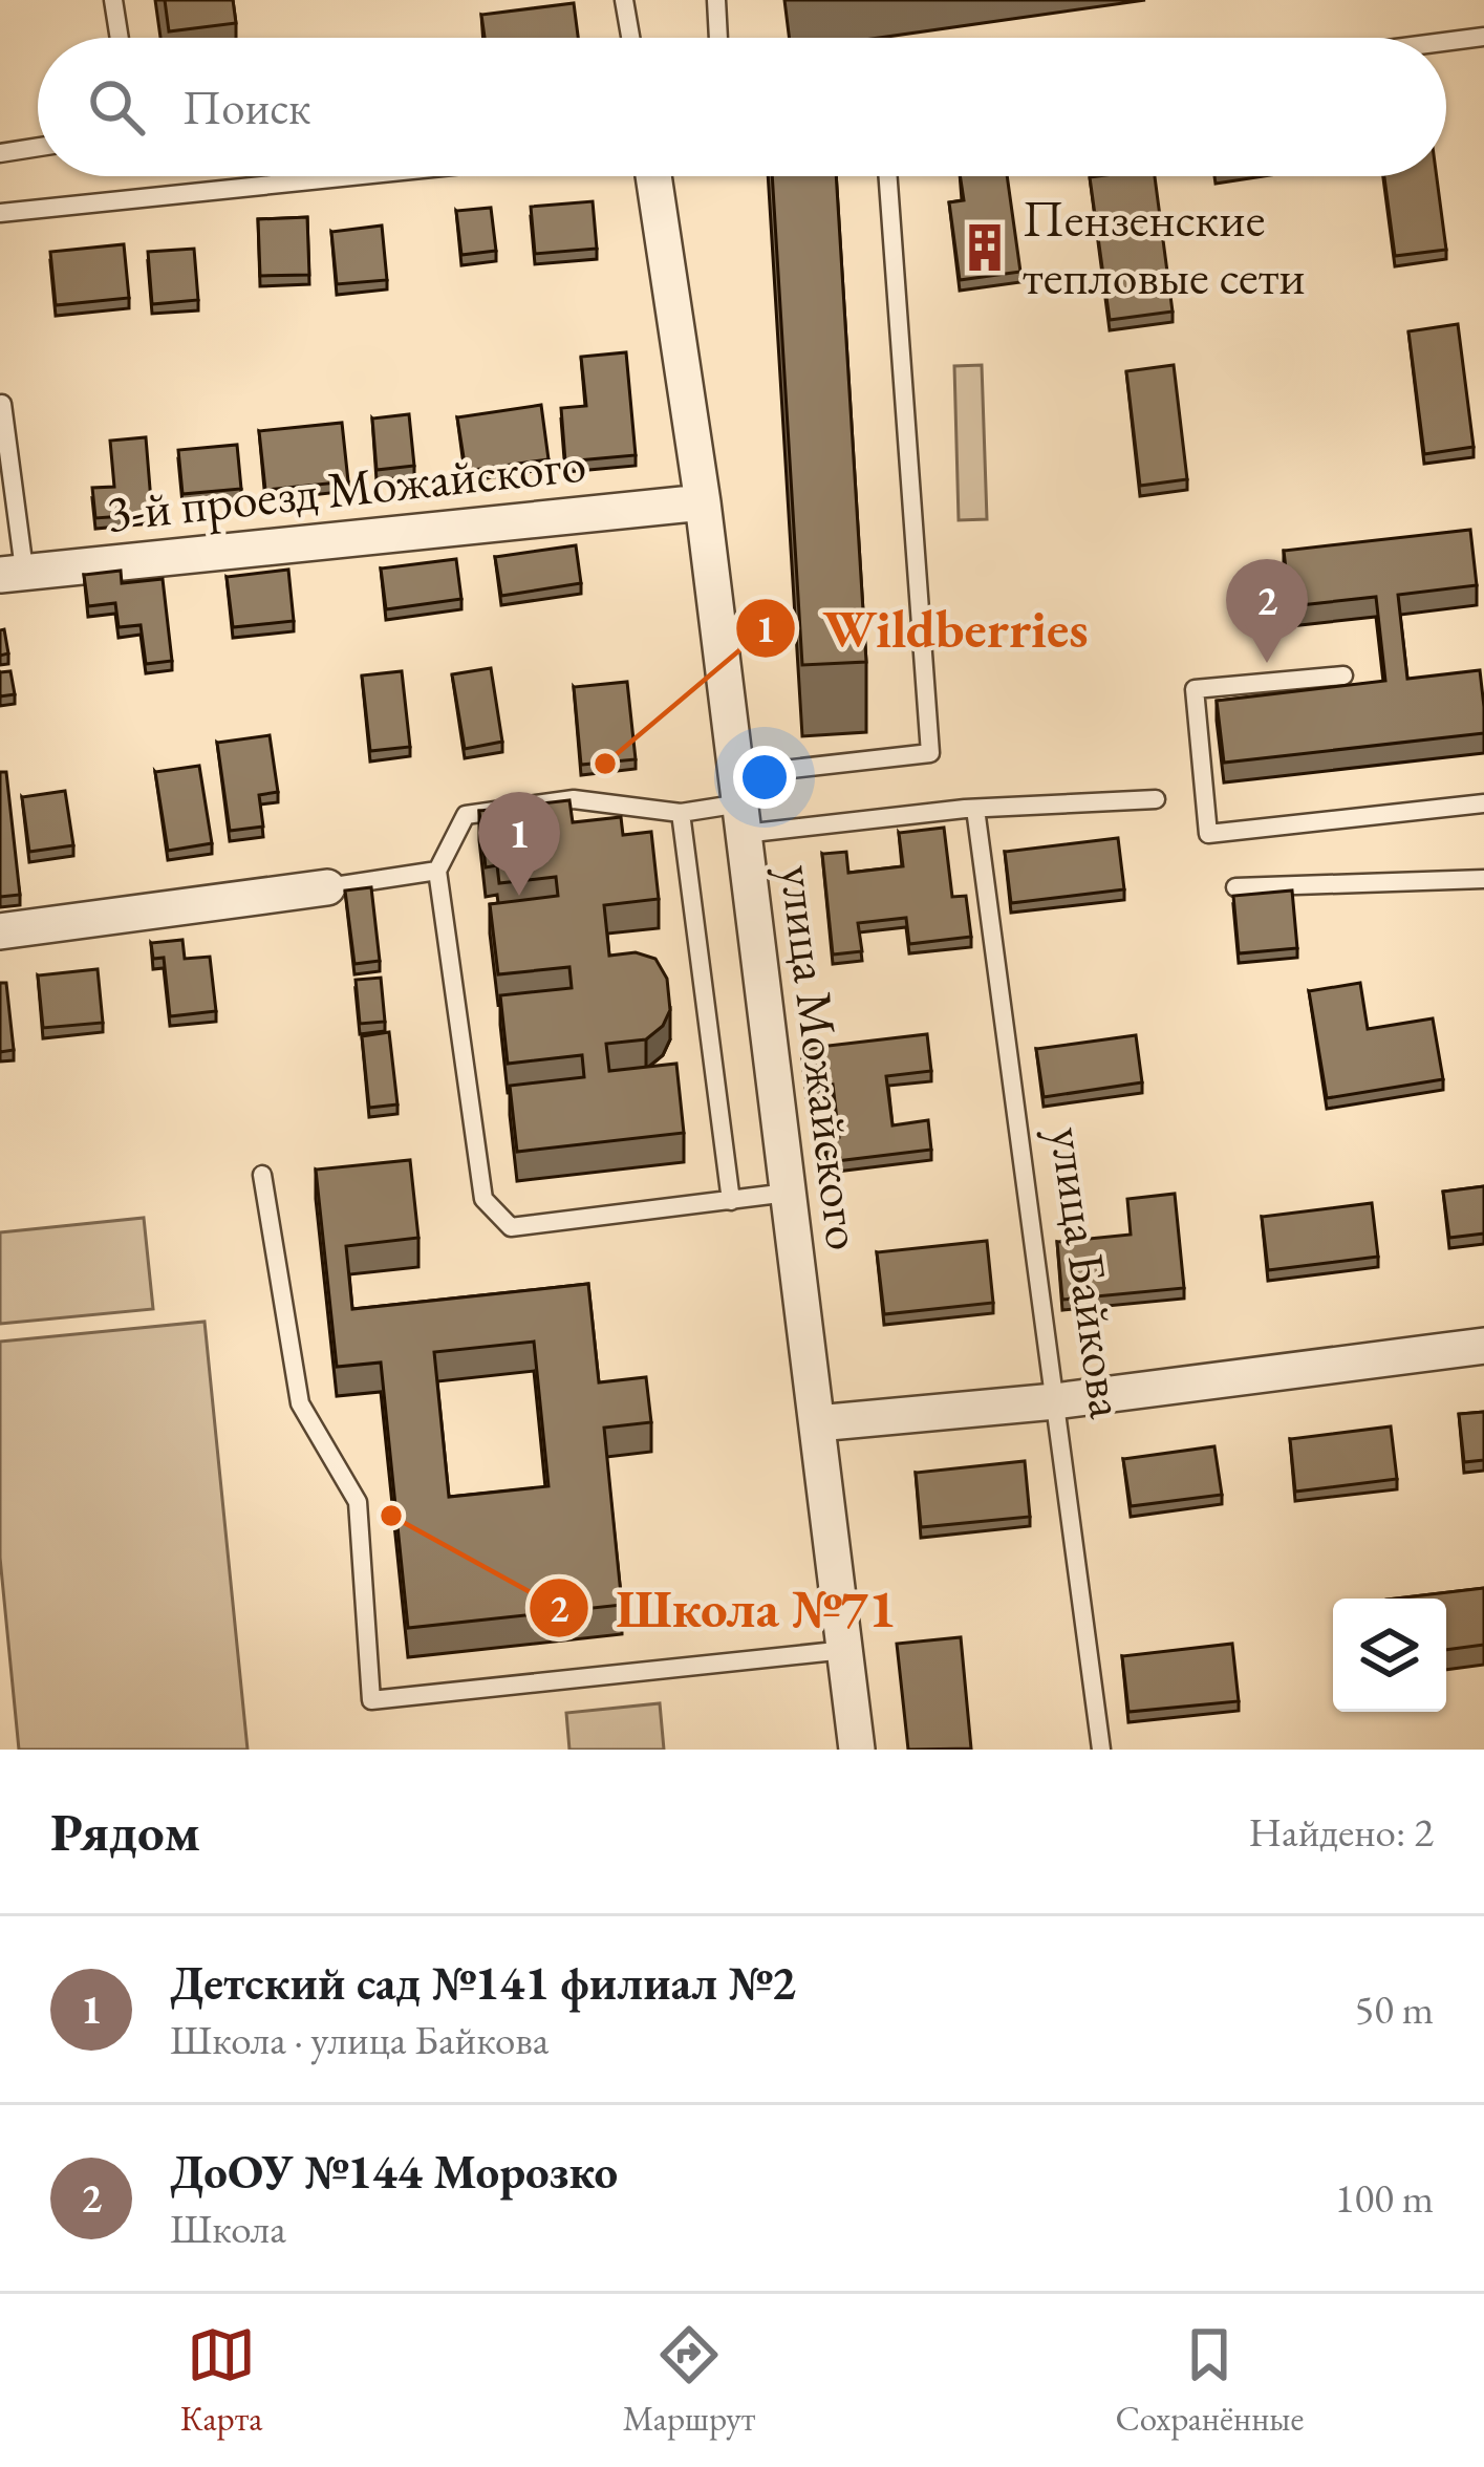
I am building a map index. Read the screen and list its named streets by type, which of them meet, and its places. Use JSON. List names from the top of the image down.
{
  "streets": {
    "street": ["3-й проезд Можайского", "улица Можайского"],
    "lane": ["улица Байкова"]
  },
  "crossings": [
    ["3-й проезд Можайского", "улица Можайского"]
  ],
  "places": {
    "building": ["Пензенские тепловые сети"],
    "other": ["Wildberries", "Школа №71"]
  },
  "page": {
    "search": "Поиск",
    "pins": ["2", "1"],
    "heading": ["Рядом", "Найдено: 2"],
    "list": [
      {
        "mark": "1",
        "name": "Детский сад №141 филиал №2",
        "note": "Школа · улица Байкова",
        "value": "50 m"
      },
      {
        "mark": "2",
        "name": "ДоОУ №144 Морозко",
        "note": "Школа",
        "value": "100 m"
      }
    ],
    "nav": ["Карта", "Маршрут", "Сохранённые"]
  }
}
